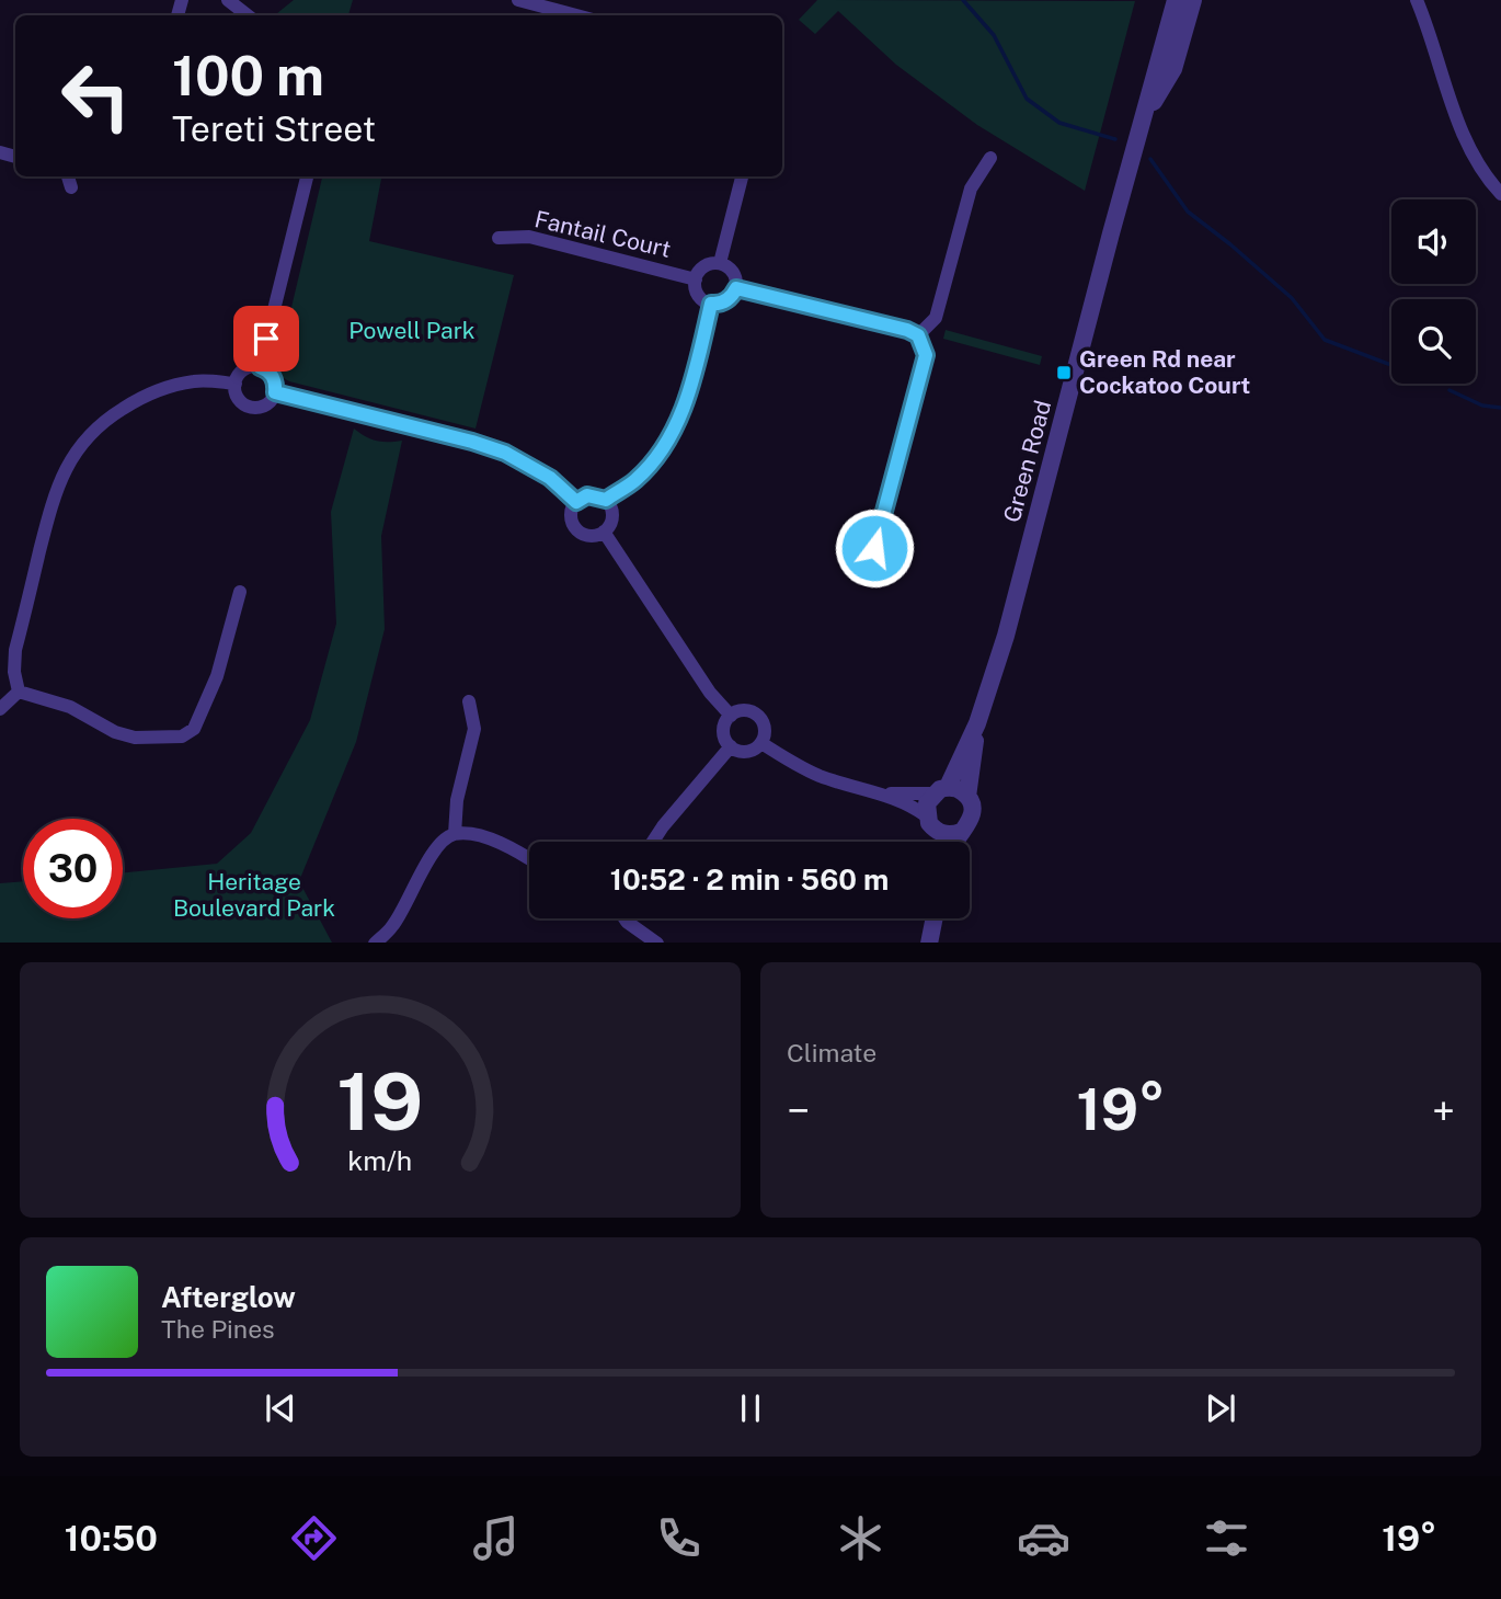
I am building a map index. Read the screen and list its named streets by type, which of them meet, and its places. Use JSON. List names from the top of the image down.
{
  "streets": {
    "street": ["Fantail Court", "Green Road"]
  },
  "parks": ["Powell Park", "Heritage Boulevard Park"],
  "places": {
    "transit": ["Green Rd near Cockatoo Court"]
  },
  "page": {
    "turn": ["100 m", "Tereti Street"],
    "limit": "30",
    "trip": "10:52 · 2 min · 560 m",
    "tile": "Climate",
    "heat": ["−", "19°", "+"],
    "song": ["Afterglow", "The Pines"],
    "tabs": ["10:50", "19°"],
    "gauge": ["19", "km/h"]
  }
}
